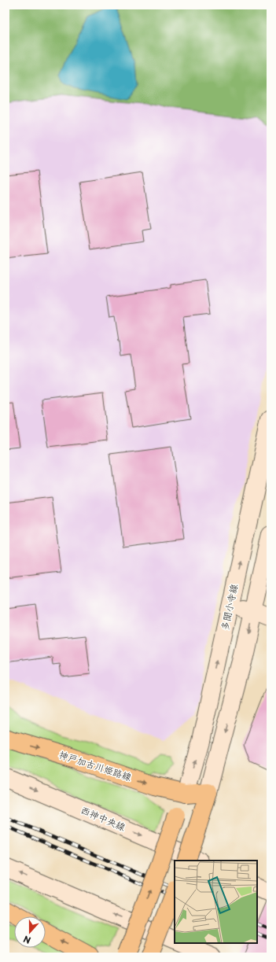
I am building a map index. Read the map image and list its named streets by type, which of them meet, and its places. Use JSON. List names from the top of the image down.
{
  "streets": {
    "main road": ["神戸加古川姫路線"],
    "street": ["多聞小寺線", "西神中央線"]
  },
  "crossings": [
    ["多聞小寺線", "神戸加古川姫路線"]
  ],
  "one_way": ["神戸加古川姫路線"],
  "north": "bottom"
}
